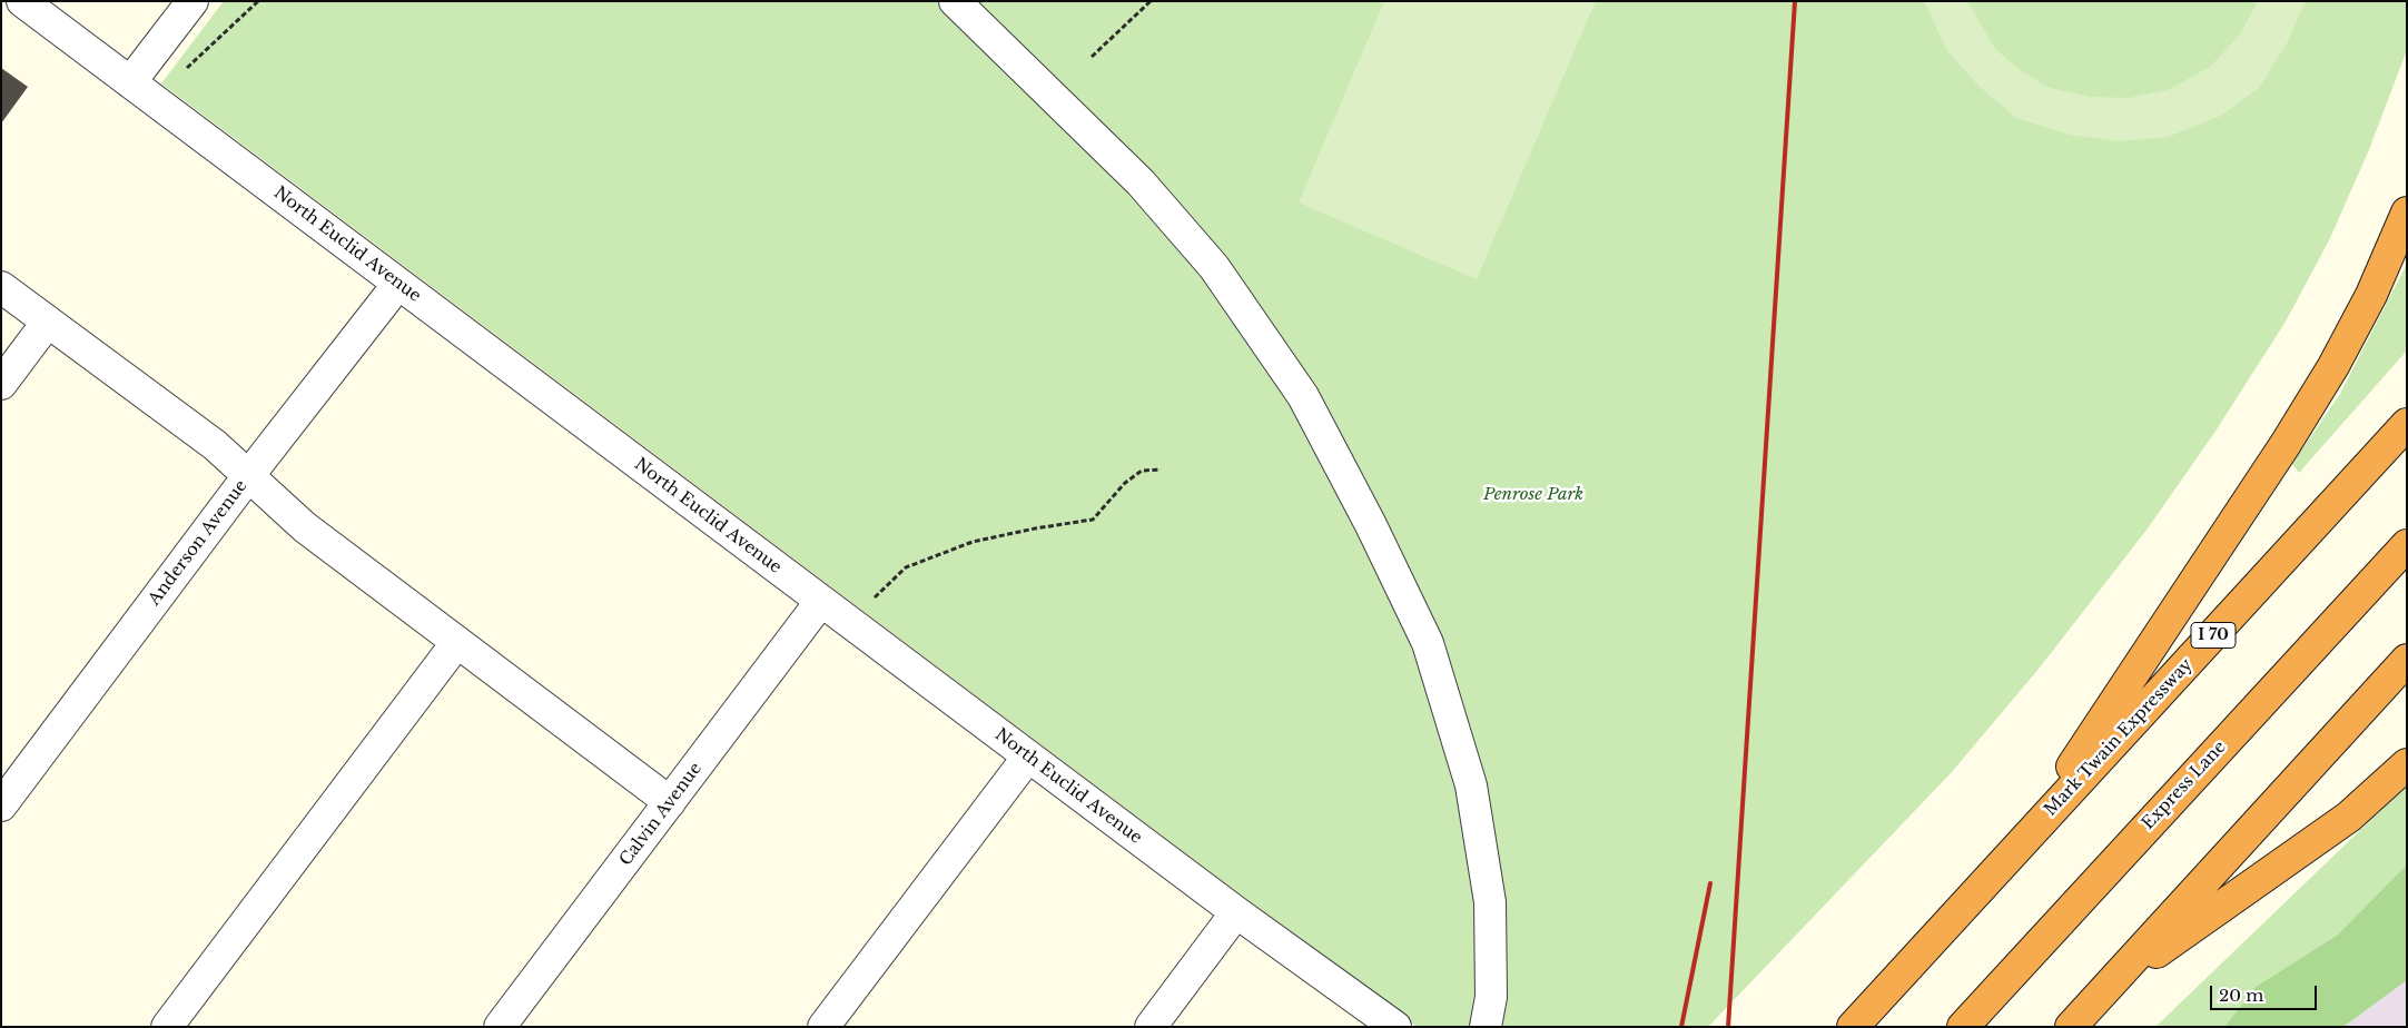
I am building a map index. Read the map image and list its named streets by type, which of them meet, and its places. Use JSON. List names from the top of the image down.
{
  "streets": {
    "highway": ["I 70", "Mark Twain Expressway", "Express Lane"],
    "street": ["North Euclid Avenue", "Anderson Avenue", "Calvin Avenue"]
  },
  "crossings": [
    ["North Euclid Avenue", "Anderson Avenue"],
    ["North Euclid Avenue", "Calvin Avenue"]
  ],
  "parks": ["Penrose Park"],
  "scale_bar": "20 m"
}
